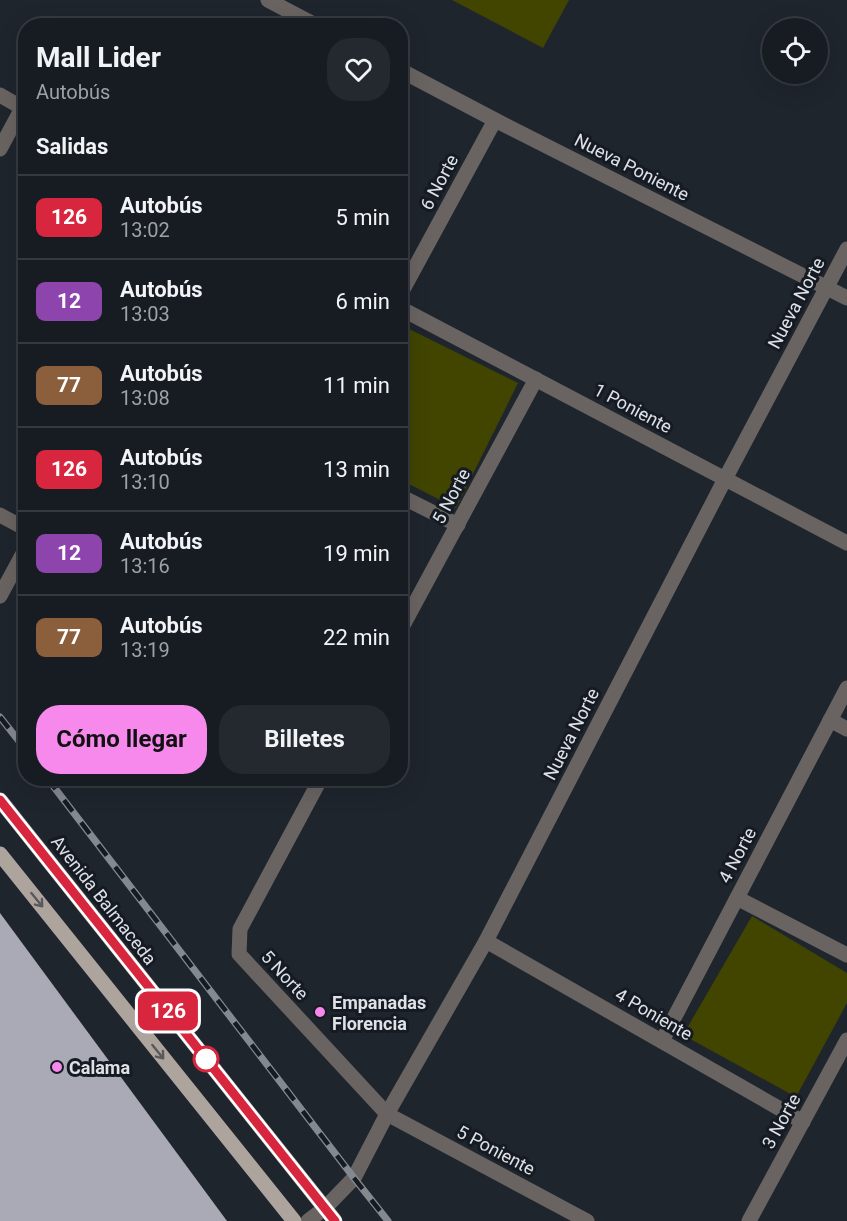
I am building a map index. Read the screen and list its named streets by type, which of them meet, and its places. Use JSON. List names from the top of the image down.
{
  "streets": {
    "main road": ["Avenida Balmaceda"],
    "street": [
      "Nueva Poniente",
      "6 Norte",
      "Nueva Norte",
      "1 Poniente",
      "5 Norte",
      "4 Norte",
      "4 Poniente",
      "3 Norte",
      "5 Poniente"
    ]
  },
  "crossings": [
    ["Nueva Poniente", "6 Norte"],
    ["Nueva Poniente", "Nueva Norte"],
    ["Nueva Norte", "1 Poniente"],
    ["Nueva Norte", "5 Norte"],
    ["Nueva Norte", "Avenida Balmaceda"],
    ["Nueva Norte", "4 Poniente"],
    ["Nueva Norte", "5 Poniente"],
    ["1 Poniente", "5 Norte"],
    ["5 Norte", "5 Poniente"],
    ["4 Norte", "4 Poniente"],
    ["4 Poniente", "3 Norte"]
  ],
  "places": ["Empanadas Florencia", "Calama"],
  "lines": ["bus line 126"],
  "page": {
    "on_map": "126",
    "heading": [
      ["Mall Lider", "Autobús"],
      "Salidas"
    ],
    "list": [
      {
        "mark": "126",
        "name": "Autobús",
        "note": "13:02",
        "value": "5 min"
      },
      {
        "mark": "12",
        "name": "Autobús",
        "note": "13:03",
        "value": "6 min"
      },
      {
        "mark": "77",
        "name": "Autobús",
        "note": "13:08",
        "value": "11 min"
      },
      {
        "mark": "126",
        "name": "Autobús",
        "note": "13:10",
        "value": "13 min"
      },
      {
        "mark": "12",
        "name": "Autobús",
        "note": "13:16",
        "value": "19 min"
      },
      {
        "mark": "77",
        "name": "Autobús",
        "note": "13:19",
        "value": "22 min"
      }
    ],
    "buttons": ["Cómo llegar", "Billetes"]
  }
}
